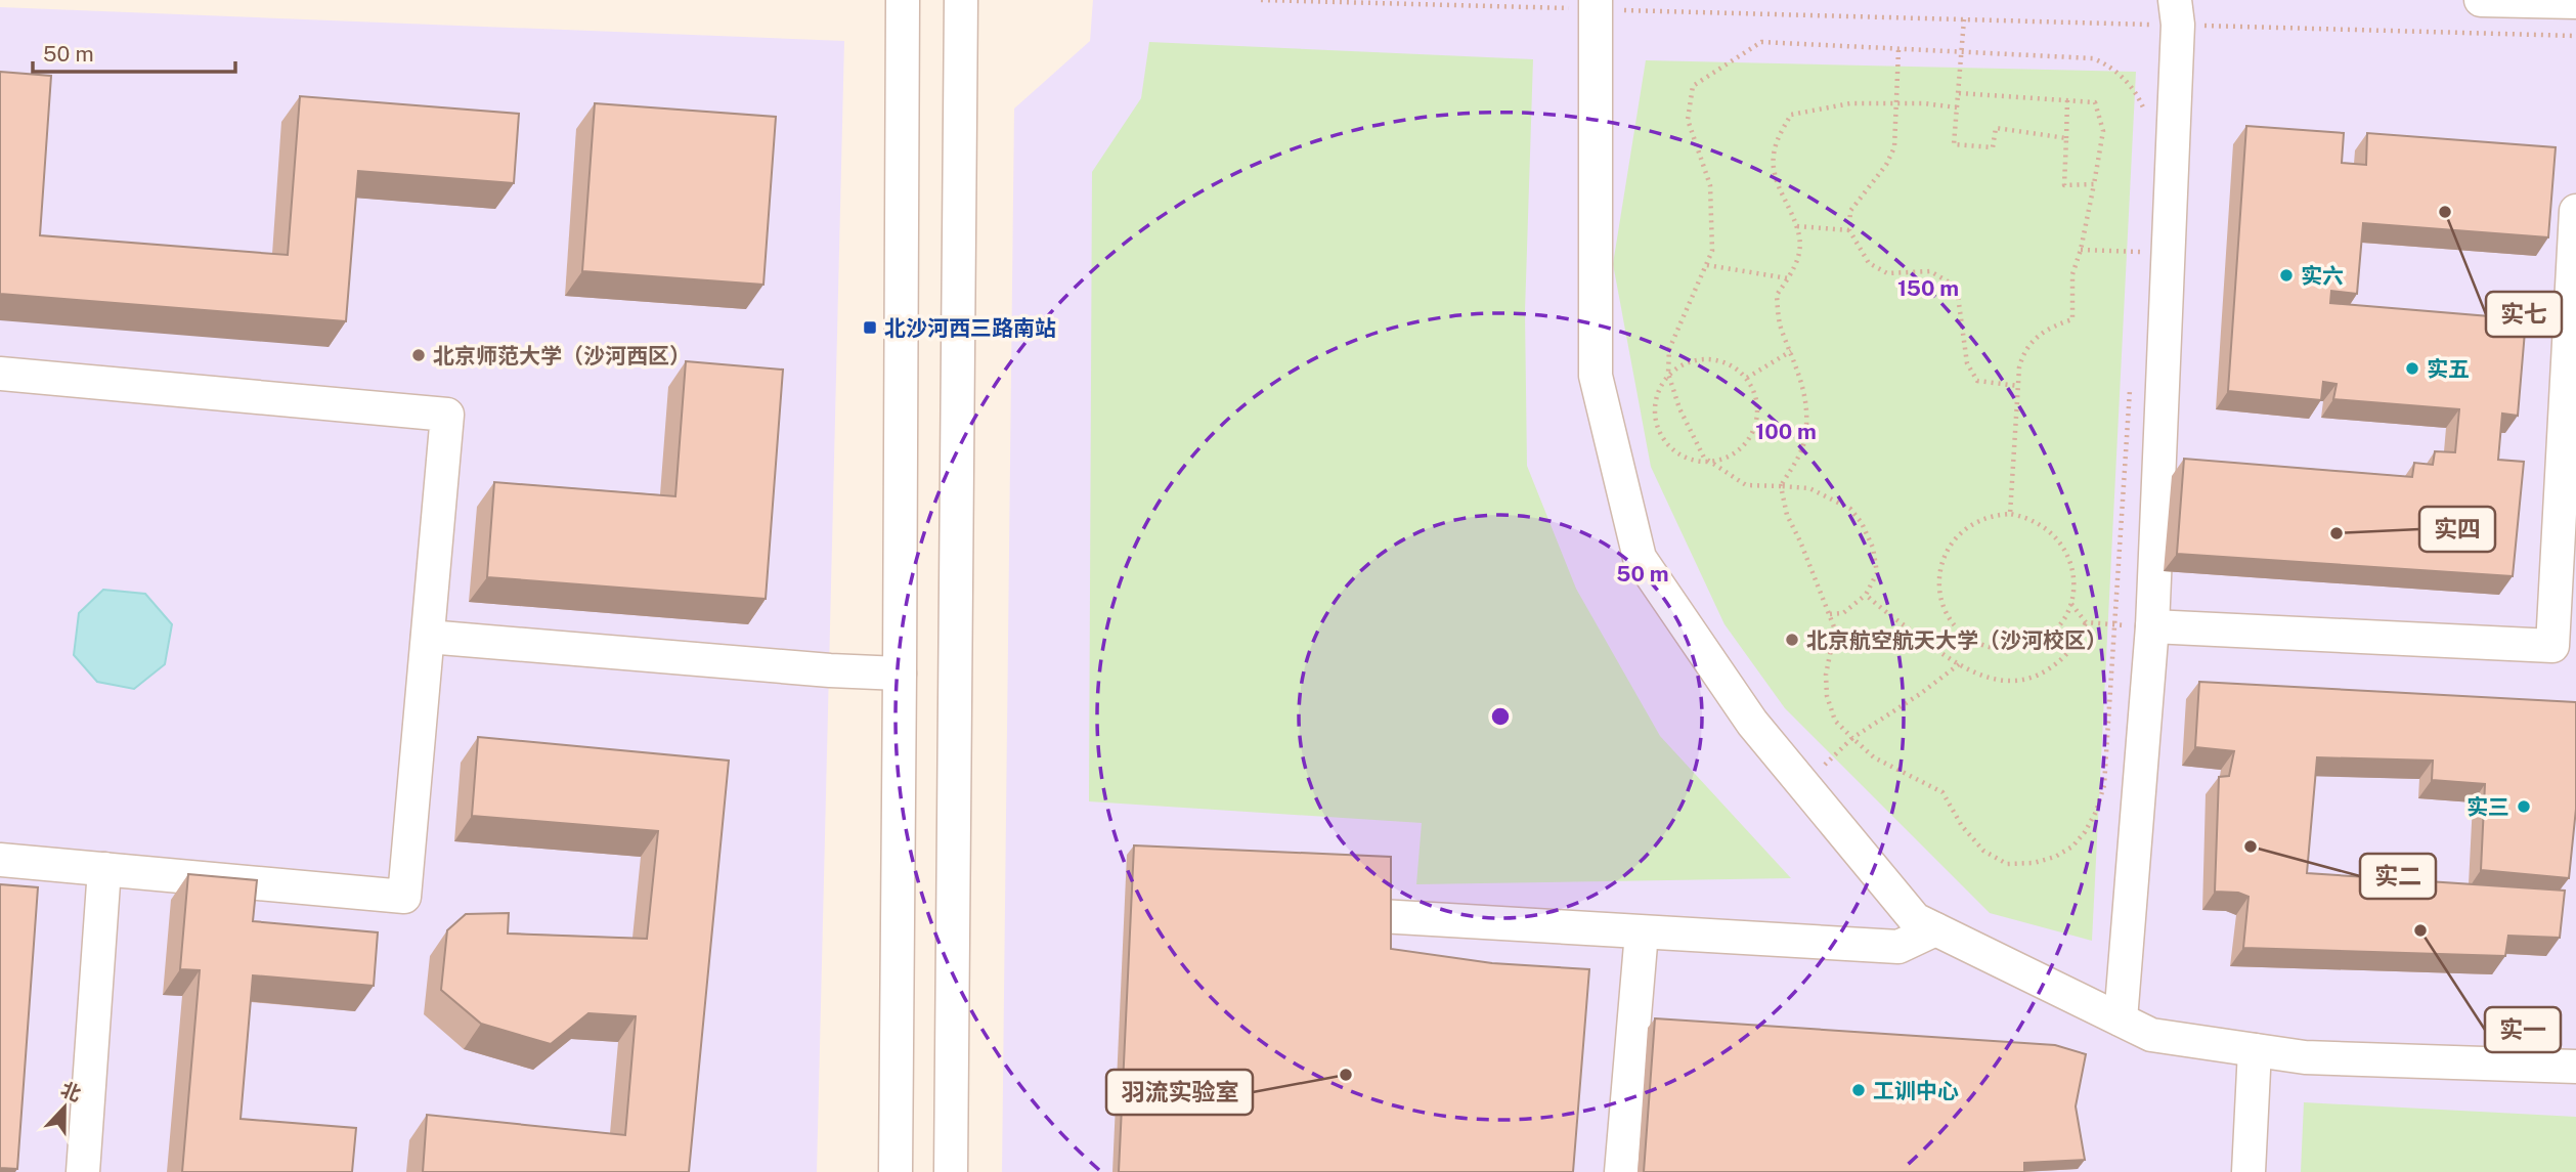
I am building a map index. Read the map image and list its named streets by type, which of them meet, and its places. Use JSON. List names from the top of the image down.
{
  "places": {
    "other": [
      "实七",
      "实六",
      "北京师范大学（沙河西区）",
      "实五",
      "实四",
      "北京航空航天大学（沙河校区）",
      "实三",
      "实二",
      "实一",
      "羽流实验室",
      "工训中心"
    ],
    "transit": ["北沙河西三路南站"]
  },
  "scale_bar": "50 m",
  "north": "top",
  "rings": ["150 m", "100 m", "50 m"]
}
